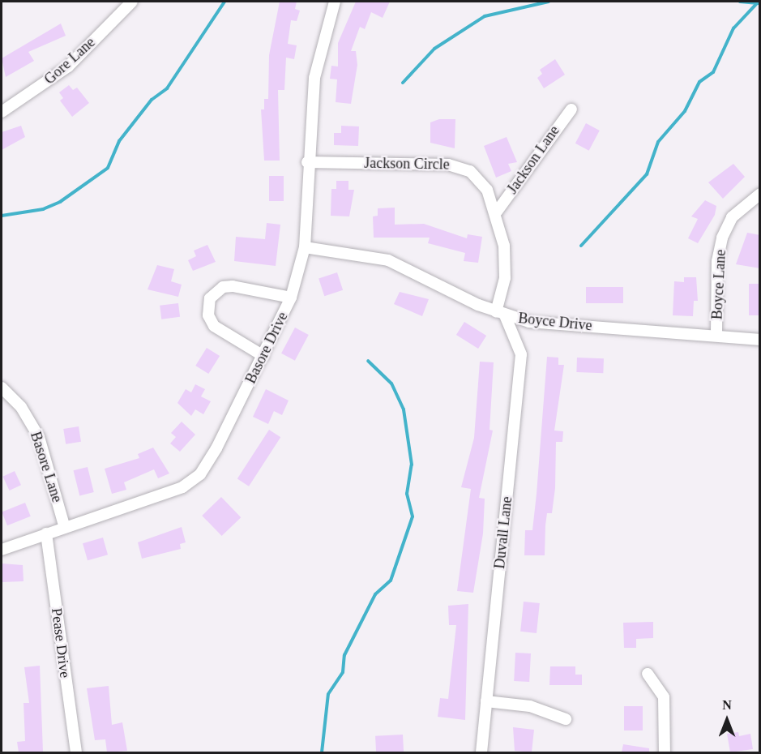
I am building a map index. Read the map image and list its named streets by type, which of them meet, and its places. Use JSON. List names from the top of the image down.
{
  "streets": {
    "street": [
      "Gore Lane",
      "Jackson Lane",
      "Jackson Circle",
      "Boyce Lane",
      "Boyce Drive",
      "Basore Drive",
      "Basore Lane",
      "Duvall Lane",
      "Pease Drive"
    ]
  },
  "crossings": [
    ["Jackson Lane", "Jackson Circle"],
    ["Jackson Circle", "Boyce Drive"],
    ["Jackson Circle", "Basore Drive"],
    ["Jackson Circle", "Duvall Lane"],
    ["Boyce Lane", "Boyce Drive"],
    ["Boyce Drive", "Basore Drive"],
    ["Boyce Drive", "Duvall Lane"],
    ["Basore Drive", "Basore Lane"],
    ["Basore Drive", "Pease Drive"]
  ],
  "north": "top"
}
